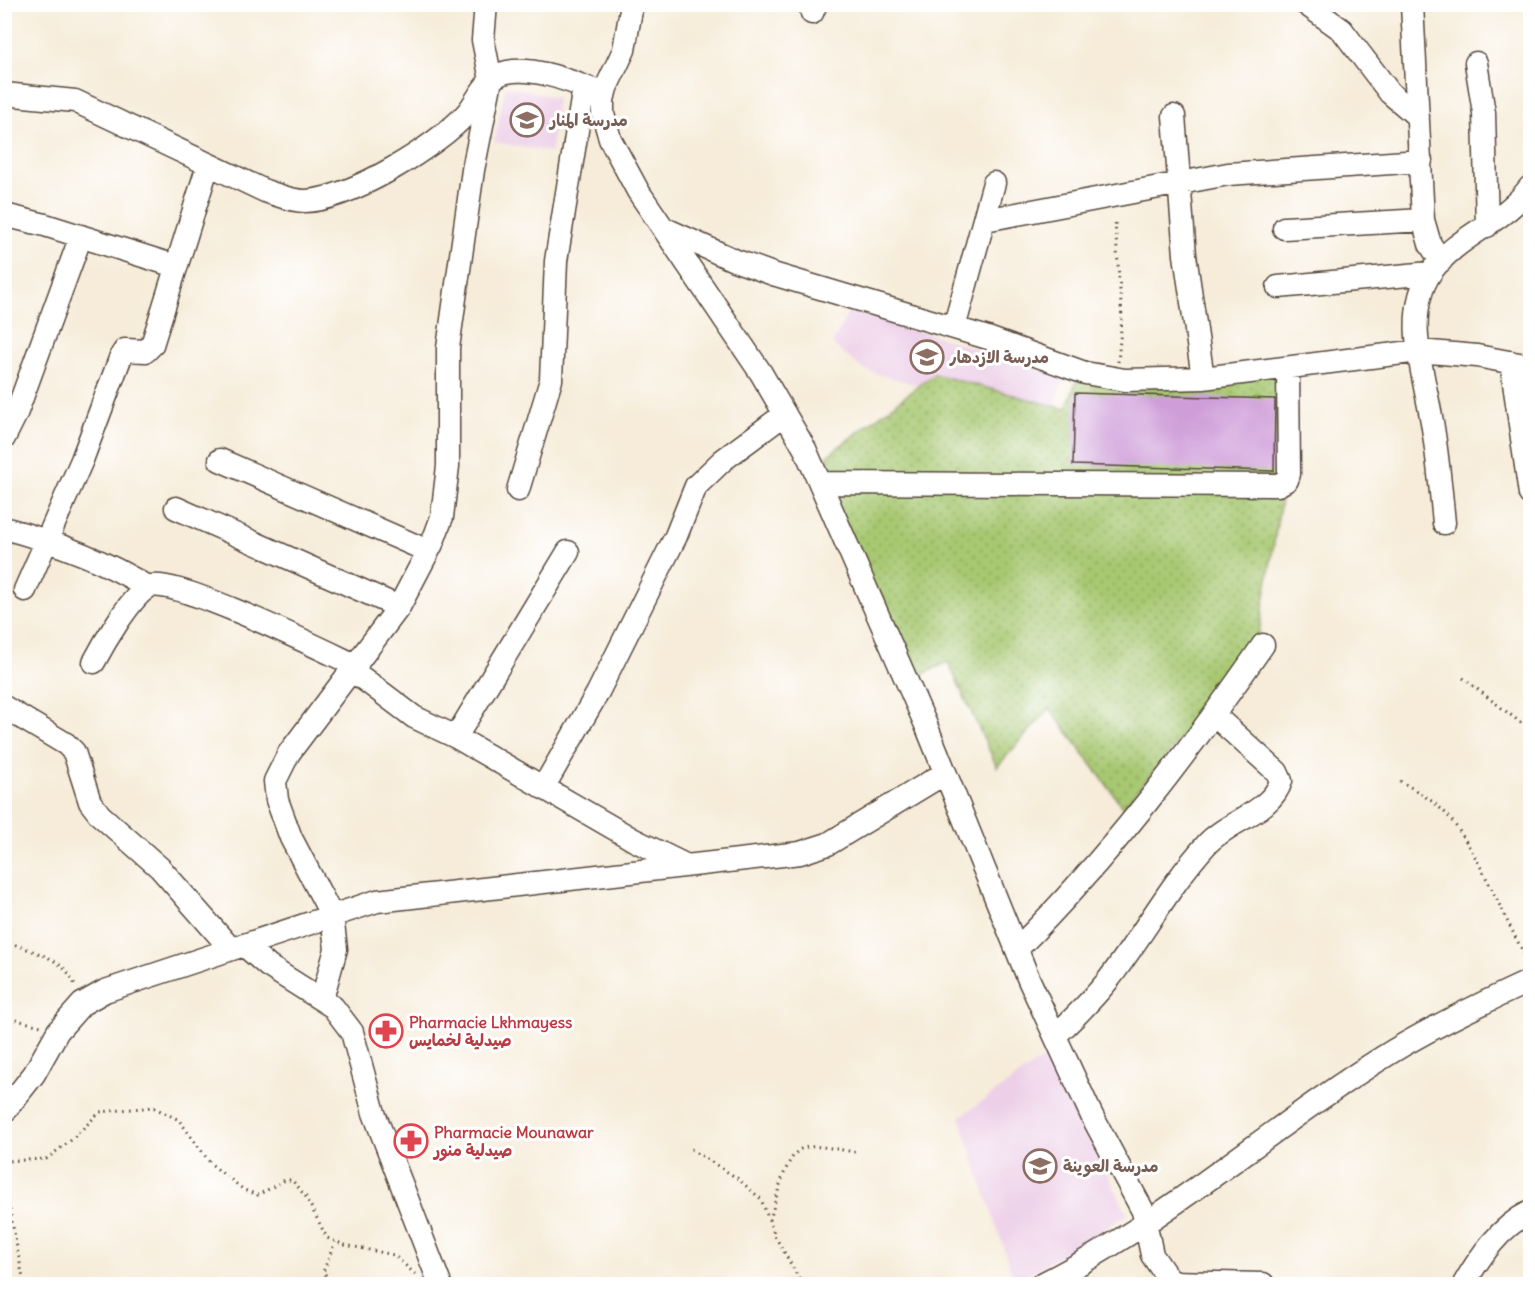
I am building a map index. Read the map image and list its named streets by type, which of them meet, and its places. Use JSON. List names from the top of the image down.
{
  "places": {
    "school or university": ["مدرسة المنار", "مدرسة الازدهار", "مدرسة العوينة"],
    "pharmacy": ["Pharmacie Lkhmayess صيدلية لخمايس", "Pharmacie Mounawar صيدلية منور"]
  }
}
